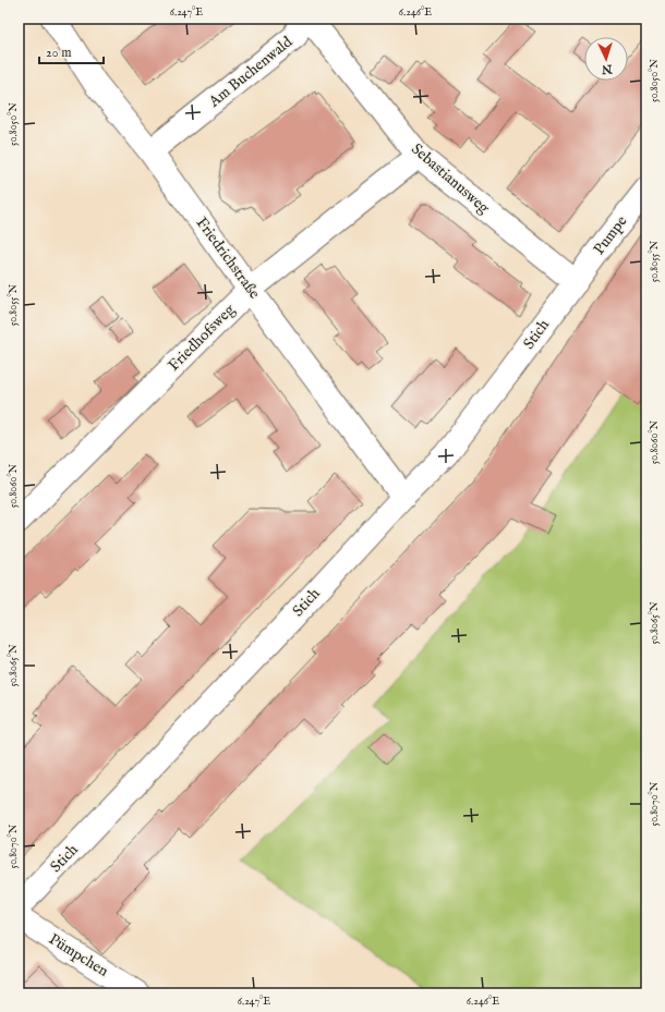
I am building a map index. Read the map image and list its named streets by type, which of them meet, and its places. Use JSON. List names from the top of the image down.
{
  "streets": {
    "street": [
      "Am Buchenwald",
      "Sebastianusweg",
      "Pumpe",
      "Friedrichstraße",
      "Stich",
      "Friedhofsweg",
      "Pümpchen"
    ]
  },
  "crossings": [
    ["Am Buchenwald", "Friedrichstraße"],
    ["Sebastianusweg", "Pumpe"],
    ["Sebastianusweg", "Stich"],
    ["Sebastianusweg", "Friedhofsweg"],
    ["Pumpe", "Stich"],
    ["Friedrichstraße", "Stich"],
    ["Friedrichstraße", "Friedhofsweg"]
  ],
  "scale_bar": "20 m",
  "north": "bottom",
  "coordinates": [
    "6.247°E",
    "6.246°E",
    "50.8050°N",
    "50.8055°N",
    "50.8060°N",
    "50.8065°N",
    "50.8070°N"
  ]
}
